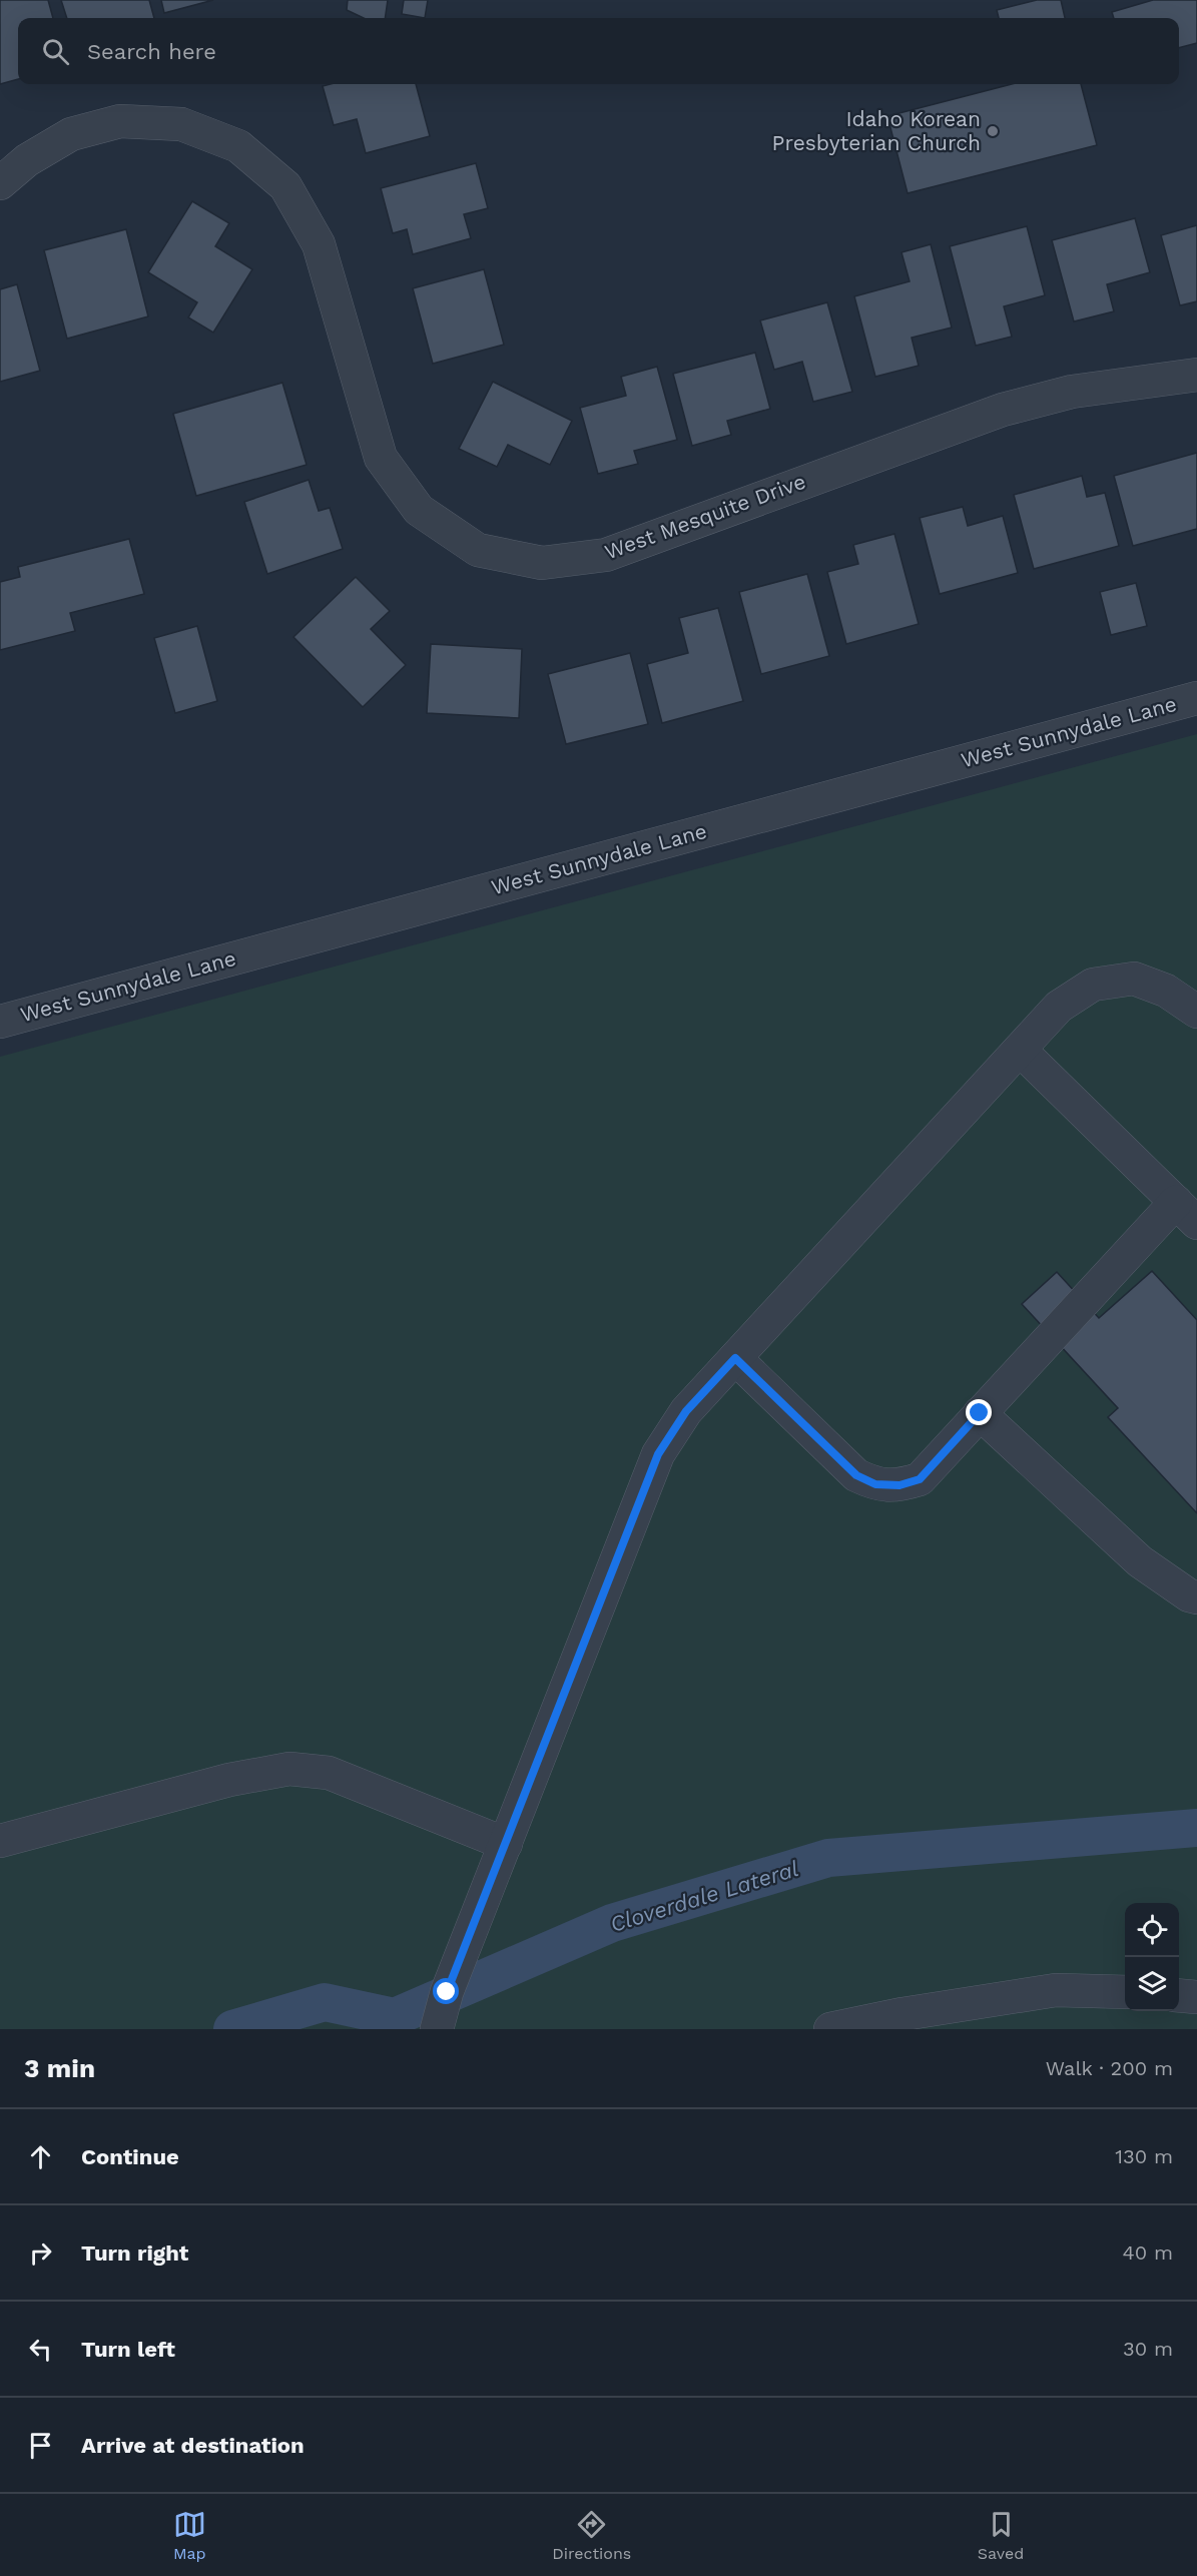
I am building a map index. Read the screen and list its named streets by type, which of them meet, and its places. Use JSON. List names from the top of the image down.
{
  "streets": {
    "street": ["West Mesquite Drive", "West Sunnydale Lane"]
  },
  "water": ["Cloverdale Lateral"],
  "places": ["Idaho Korean Presbyterian Church"],
  "page": {
    "search": "Search here",
    "heading": ["3 min", "Walk · 200 m"],
    "list": [
      ["Continue", "130 m"],
      ["Turn right", "40 m"],
      ["Turn left", "30 m"],
      "Arrive at destination"
    ],
    "nav": ["Map", "Directions", "Saved"]
  }
}
